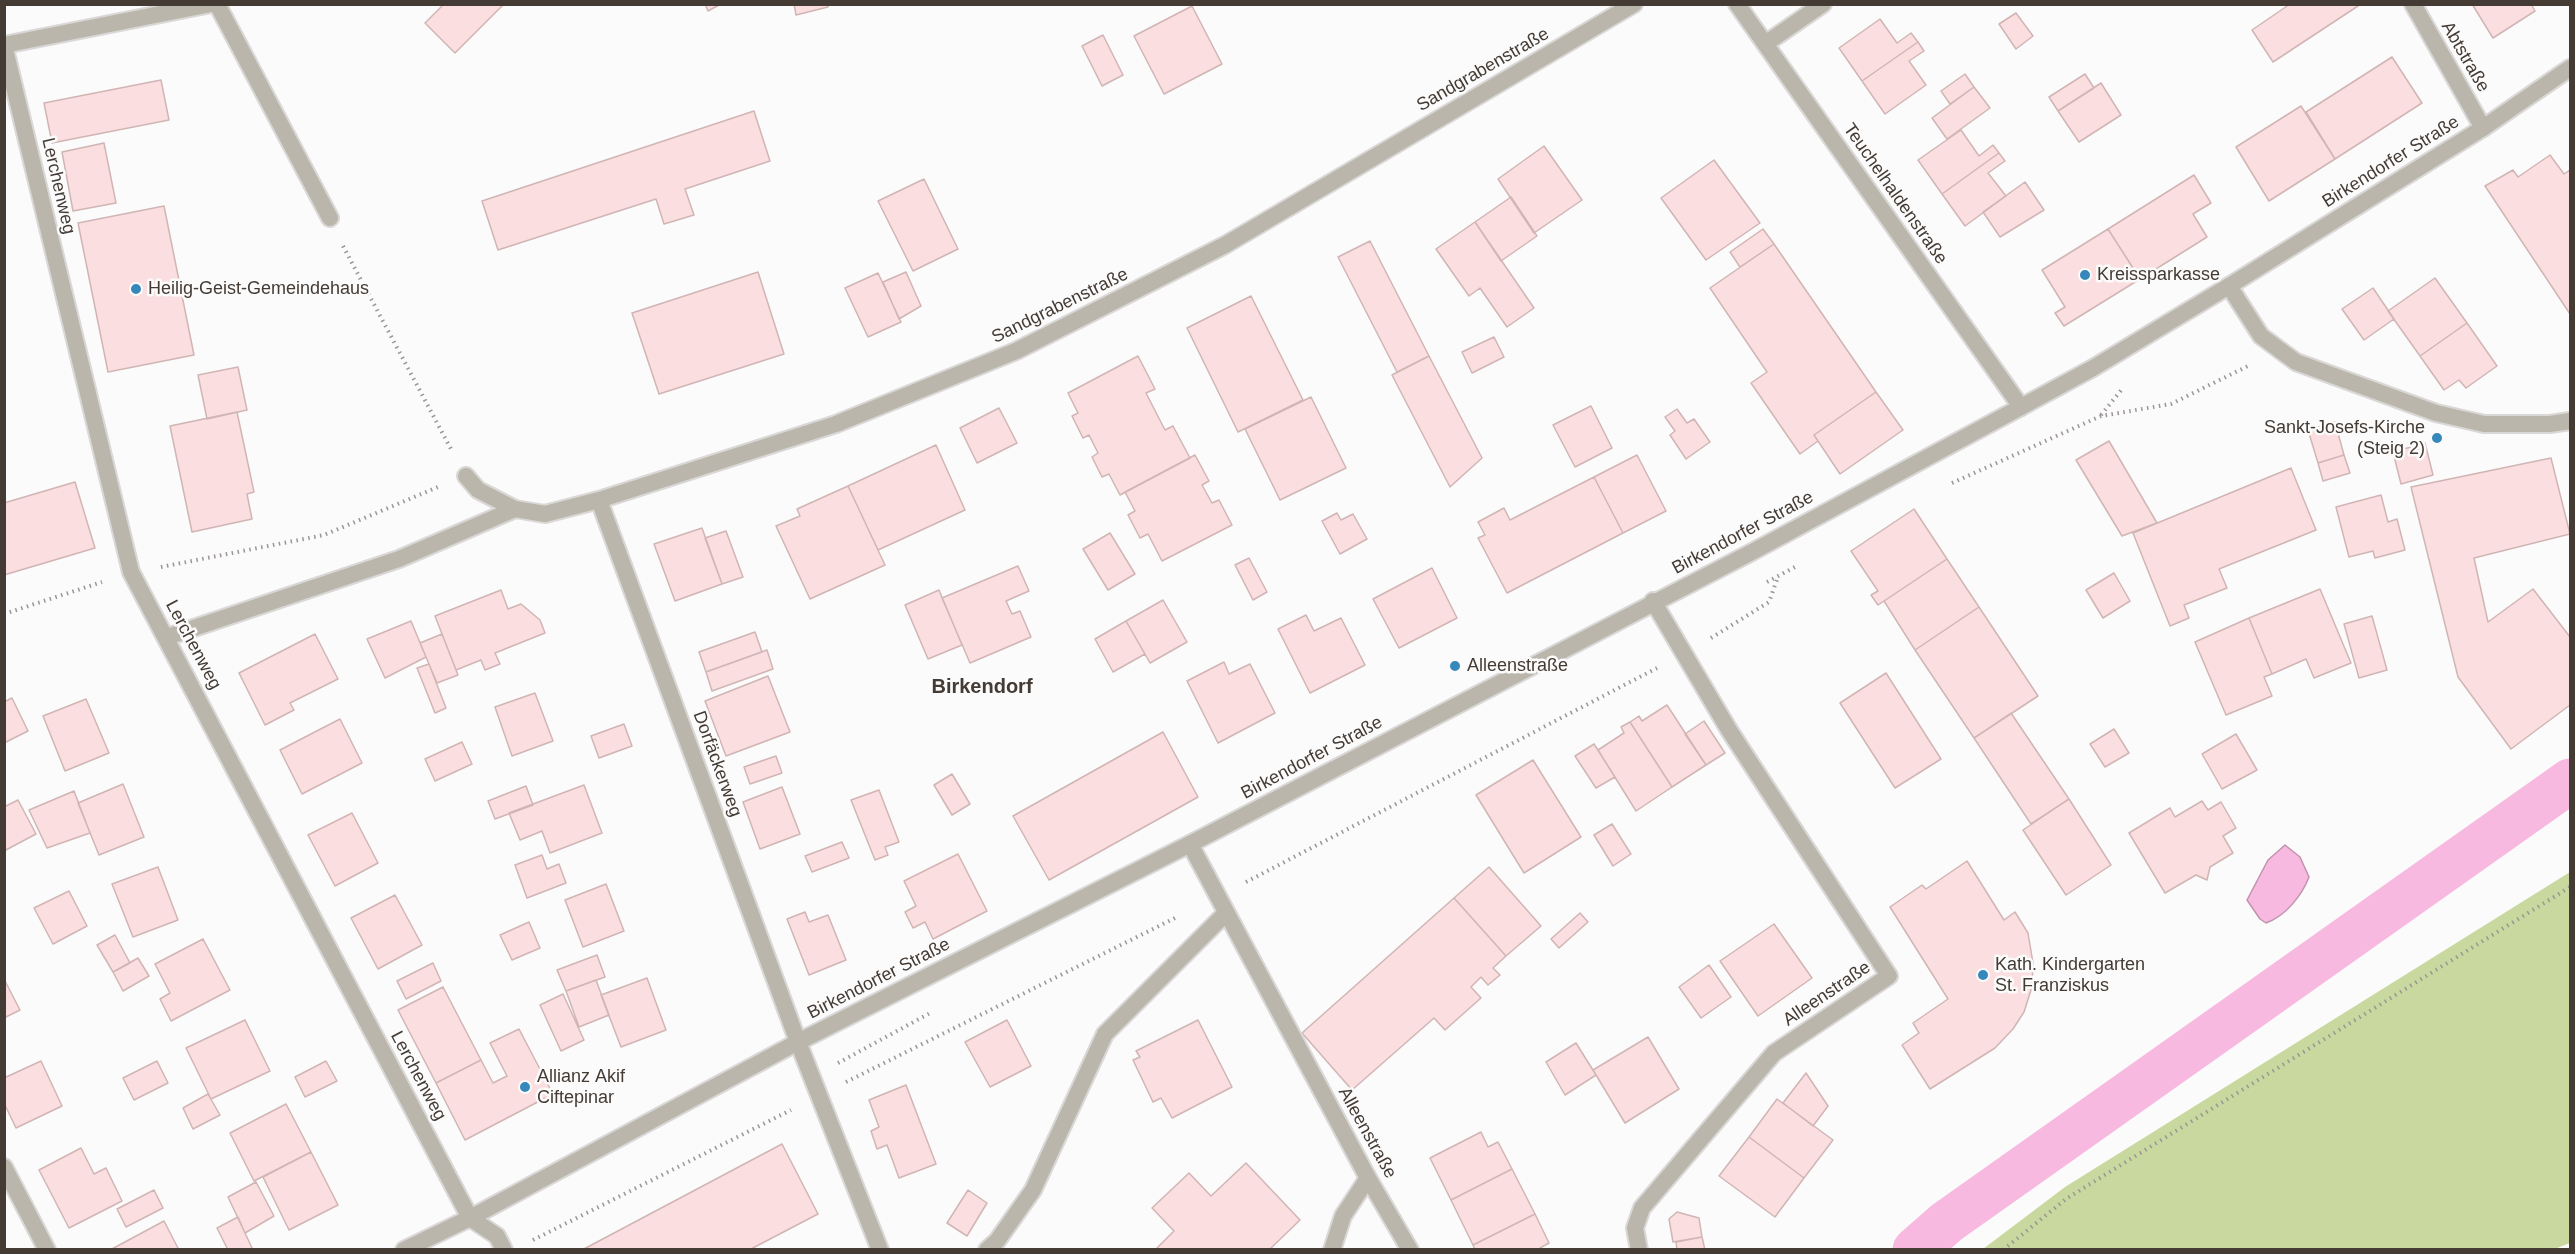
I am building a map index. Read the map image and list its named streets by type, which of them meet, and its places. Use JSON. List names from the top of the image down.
{
  "streets": {
    "street": [
      "Abtstraße",
      "Sandgrabenstraße",
      "Birkendorfer Straße",
      "Lerchenweg",
      "Teuchelhaldenstraße",
      "Dorfäckerweg",
      "Alleenstraße"
    ]
  },
  "crossings": [
    ["Abtstraße", "Birkendorfer Straße"],
    ["Sandgrabenstraße", "Dorfäckerweg"],
    ["Birkendorfer Straße", "Lerchenweg"],
    ["Birkendorfer Straße", "Teuchelhaldenstraße"],
    ["Birkendorfer Straße", "Dorfäckerweg"],
    ["Birkendorfer Straße", "Alleenstraße"]
  ],
  "districts": ["Birkendorf"],
  "places": [
    "Kreissparkasse",
    "Heilig-Geist-Gemeindehaus",
    "Sankt-Josefs-Kirche (Steig 2)",
    "Alleenstraße",
    "Kath. Kindergarten St. Franziskus",
    "Allianz Akif Ciftepinar"
  ]
}
